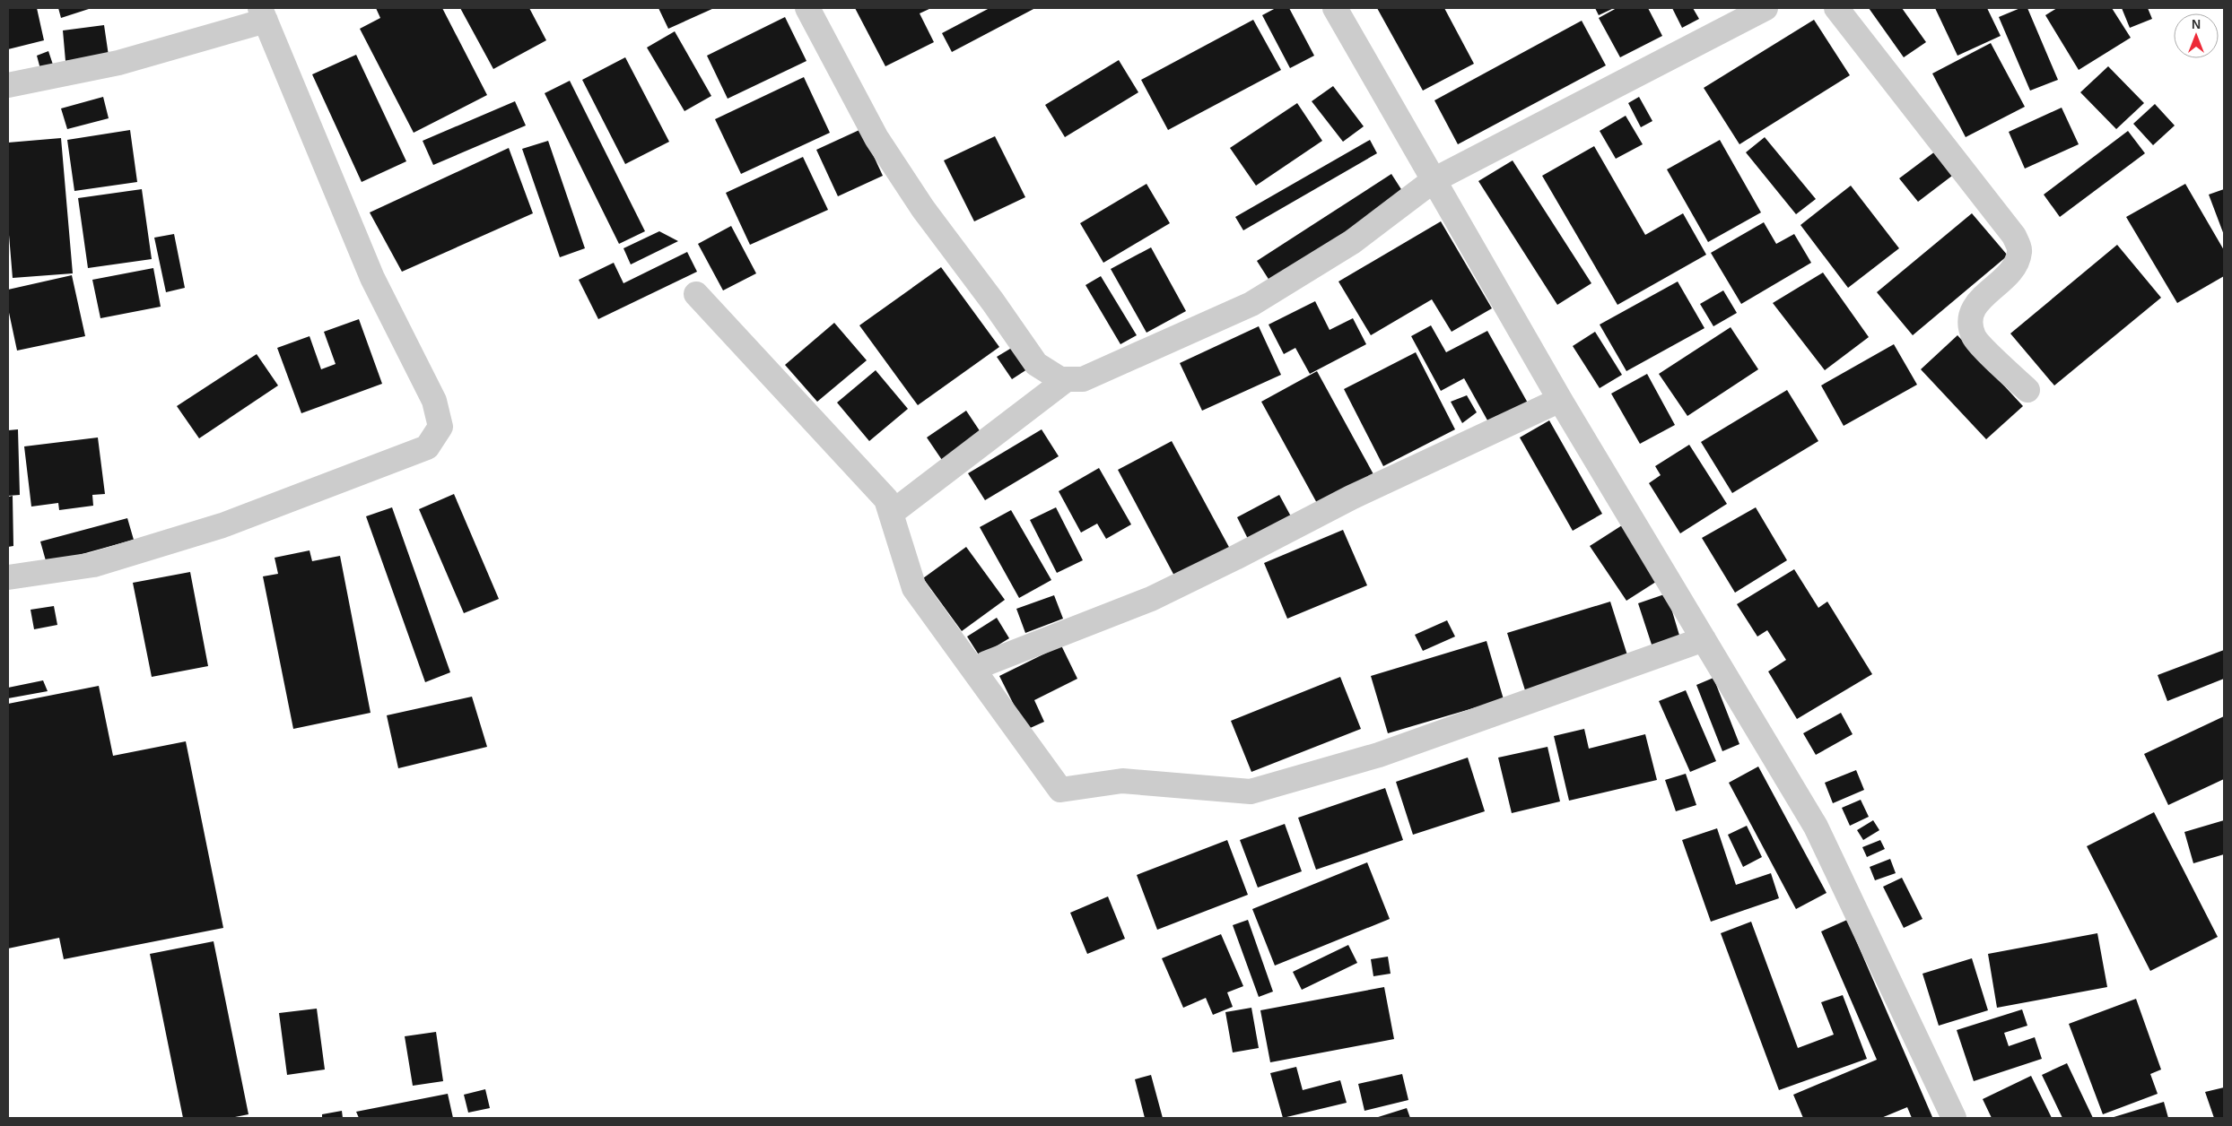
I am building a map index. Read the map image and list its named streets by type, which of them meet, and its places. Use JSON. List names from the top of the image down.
{
  "north": "top"
}
